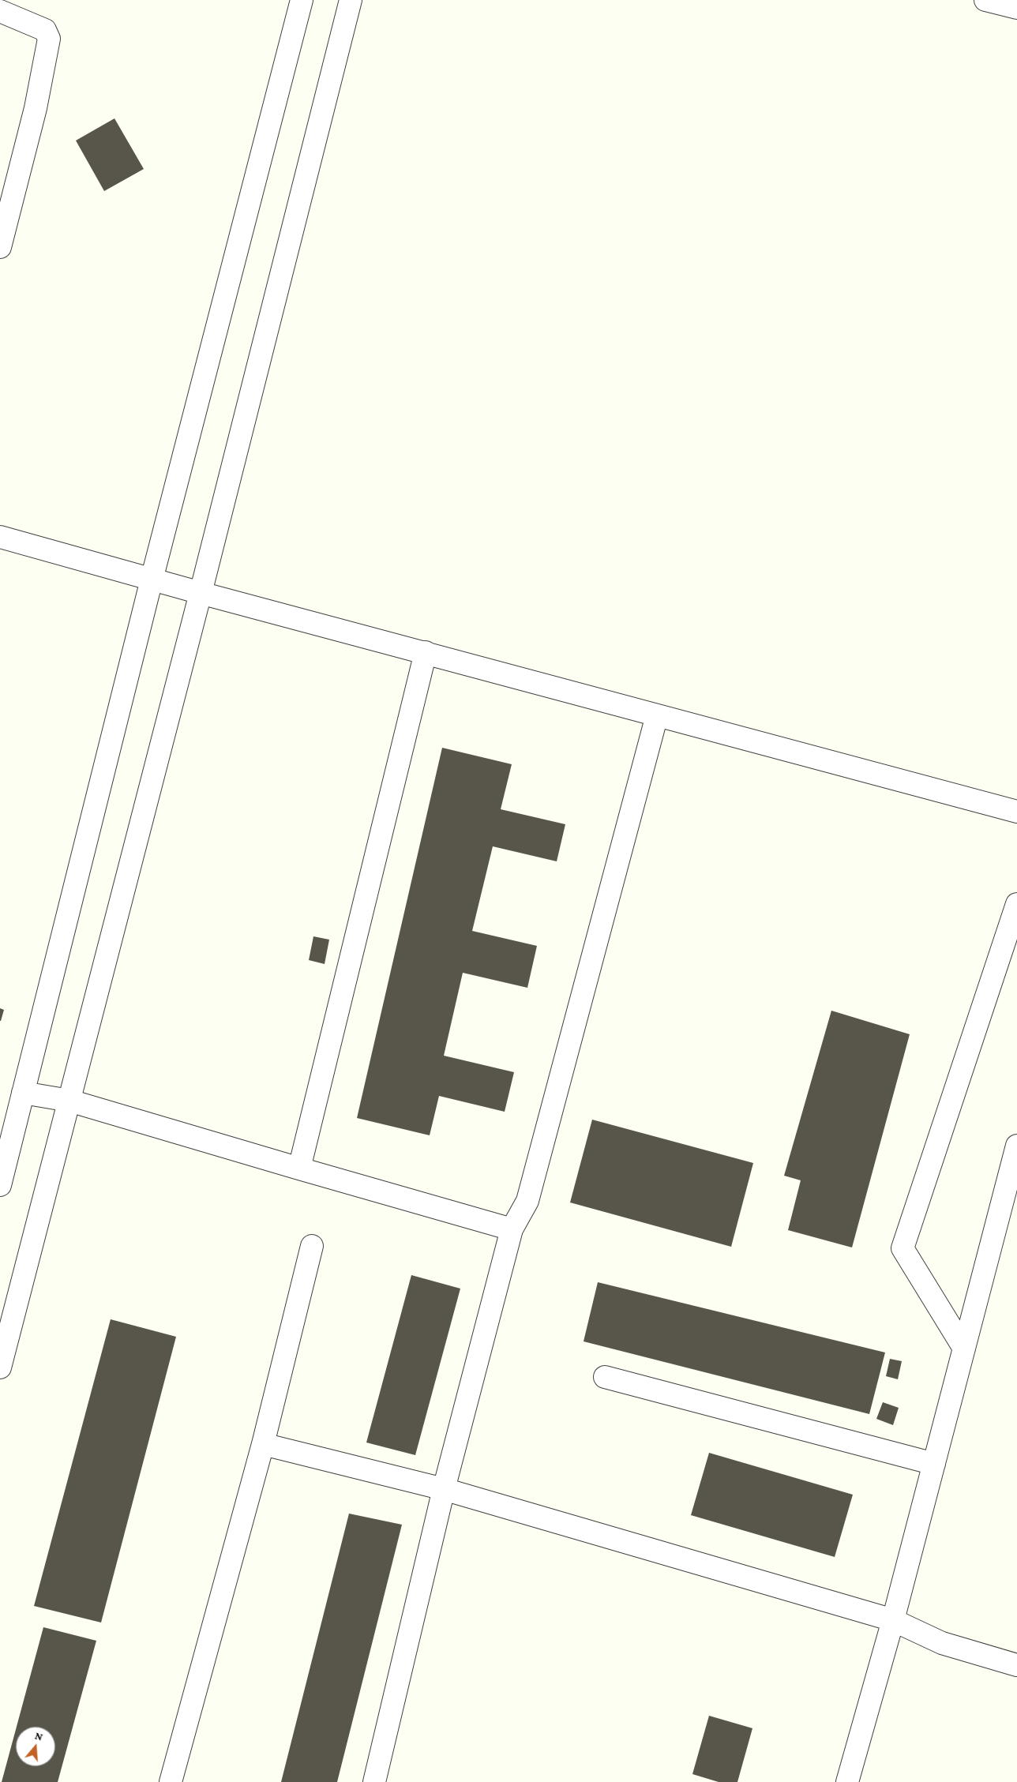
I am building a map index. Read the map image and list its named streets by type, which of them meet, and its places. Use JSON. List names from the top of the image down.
{
  "north": "top"
}
